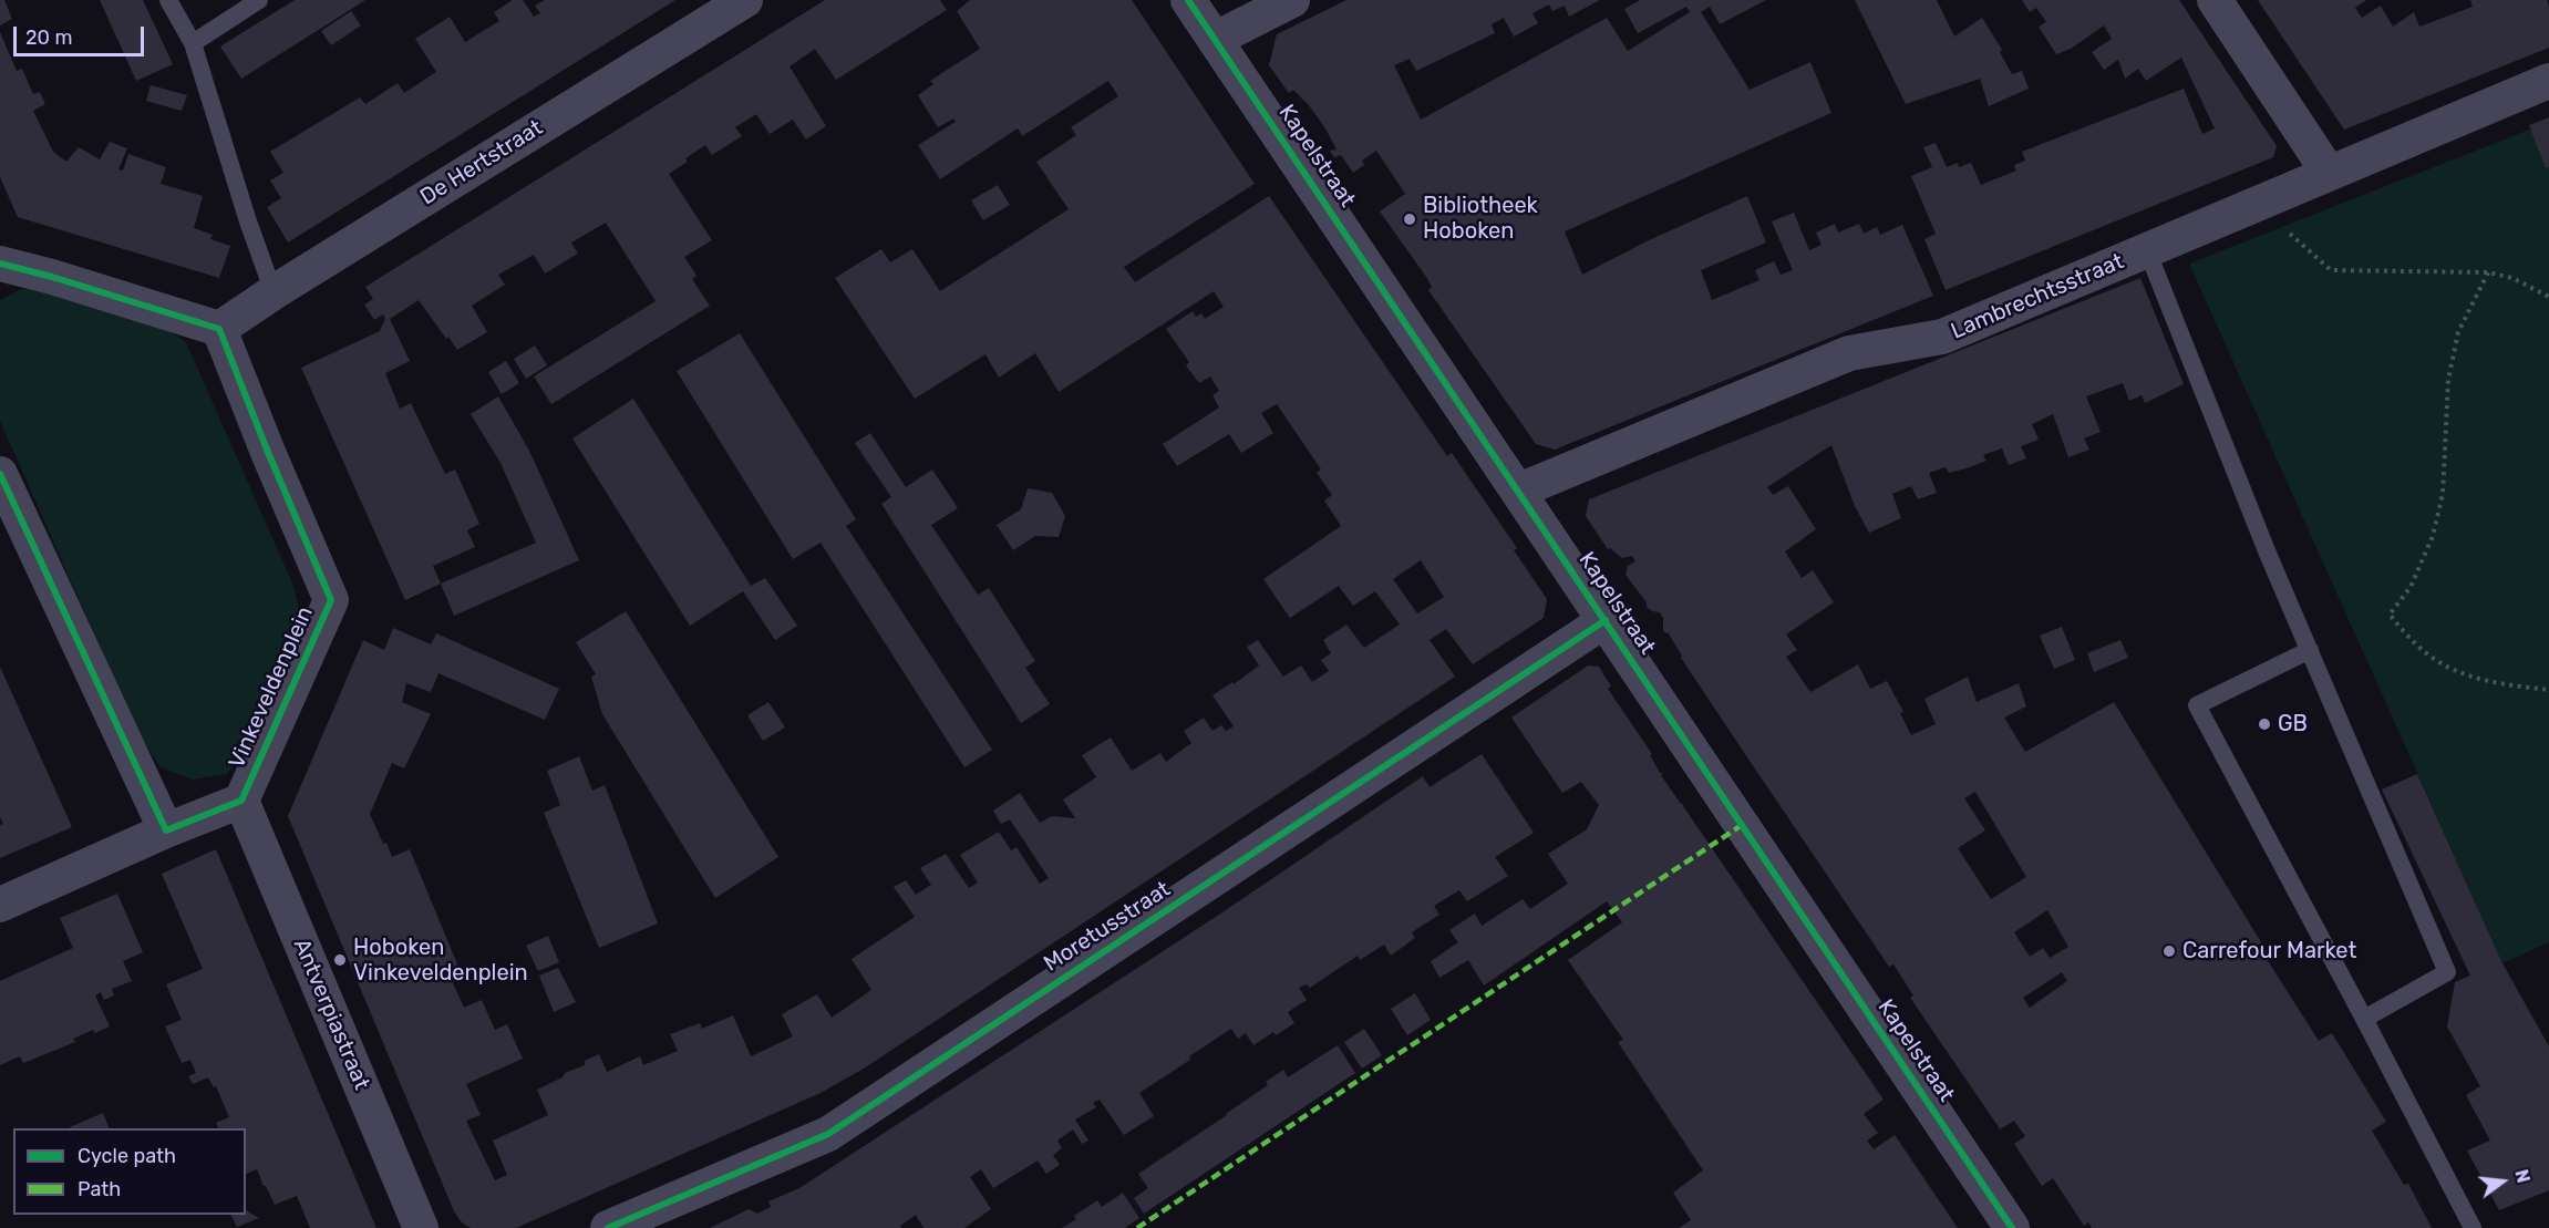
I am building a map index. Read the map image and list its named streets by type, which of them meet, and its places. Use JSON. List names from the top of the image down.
{
  "streets": {
    "street": [
      "Kapelstraat",
      "De Hertstraat",
      "Lambrechtsstraat",
      "Vinkeveldenplein",
      "Moretusstraat",
      "Antverpiastraat"
    ]
  },
  "crossings": [
    ["Kapelstraat", "Lambrechtsstraat"],
    ["Kapelstraat", "Moretusstraat"],
    ["De Hertstraat", "Vinkeveldenplein"],
    ["Vinkeveldenplein", "Antverpiastraat"]
  ],
  "places": [
    "Bibliotheek Hoboken",
    "GB",
    "Carrefour Market",
    "Hoboken Vinkeveldenplein"
  ],
  "legend": ["Cycle path", "Path"],
  "scale_bar": "20 m",
  "north": "right"
}
